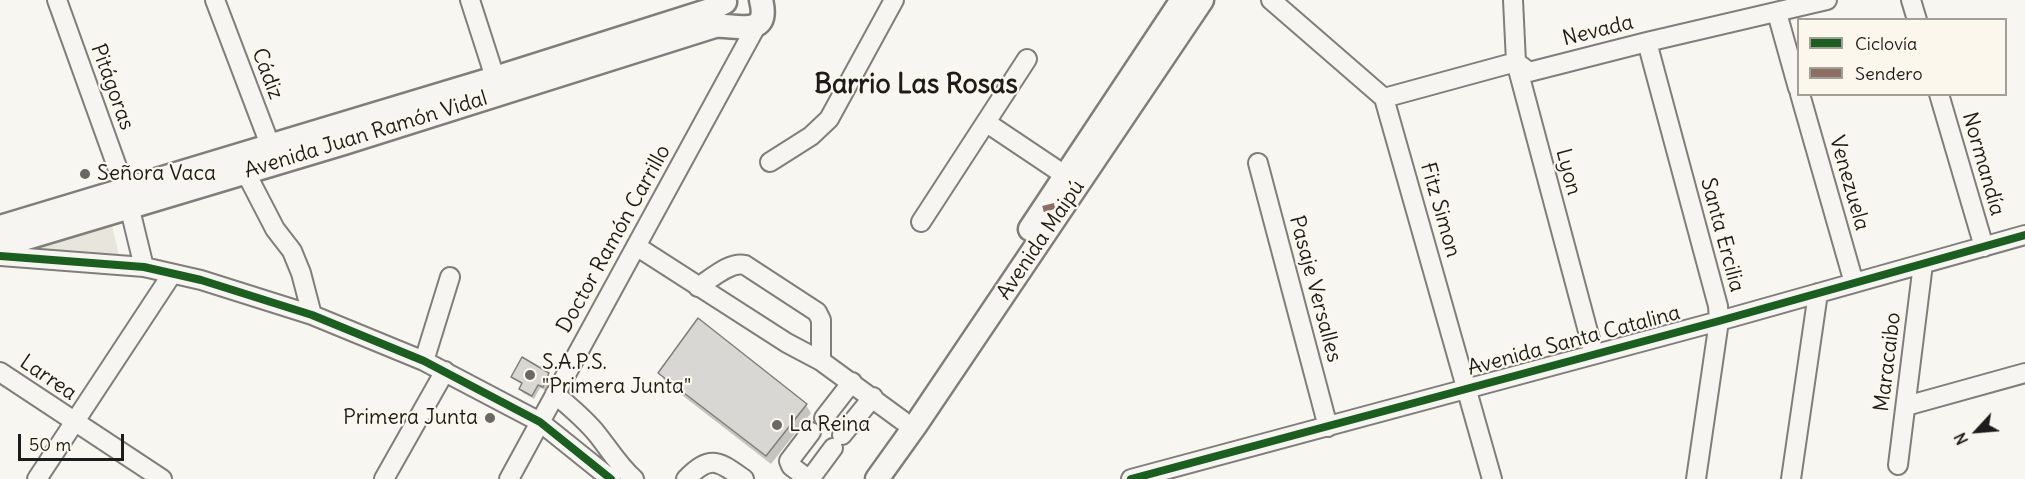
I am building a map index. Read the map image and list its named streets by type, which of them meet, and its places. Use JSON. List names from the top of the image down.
{
  "streets": {
    "main road": ["Avenida Juan Ramón Vidal", "Avenida Maipú"],
    "street": [
      "Nevada",
      "Cádiz",
      "Pitágoras",
      "Normandía",
      "Lyon",
      "Venezuela",
      "Fitz Simon",
      "Santa Ercilia",
      "Doctor Ramón Carrillo",
      "Pasaje Versalles",
      "Avenida Santa Catalina",
      "Maracaibo",
      "Larrea"
    ]
  },
  "crossings": [
    ["Nevada", "Lyon"],
    ["Nevada", "Fitz Simon"],
    ["Nevada", "Santa Ercilia"],
    ["Cádiz", "Avenida Juan Ramón Vidal"],
    ["Pitágoras", "Avenida Juan Ramón Vidal"],
    ["Avenida Juan Ramón Vidal", "Doctor Ramón Carrillo"],
    ["Normandía", "Avenida Santa Catalina"],
    ["Lyon", "Avenida Santa Catalina"],
    ["Venezuela", "Avenida Santa Catalina"],
    ["Fitz Simon", "Avenida Santa Catalina"],
    ["Santa Ercilia", "Avenida Santa Catalina"],
    ["Pasaje Versalles", "Avenida Santa Catalina"],
    ["Avenida Santa Catalina", "Maracaibo"]
  ],
  "districts": ["Barrio Las Rosas"],
  "places": [
    "Señora Vaca",
    "S.A.P.S. \"Primera Junta\"",
    "Primera Junta",
    "La Reina"
  ],
  "legend": ["Ciclovía", "Sendero"],
  "scale_bar": "50 m",
  "north": "bottom left"
}
